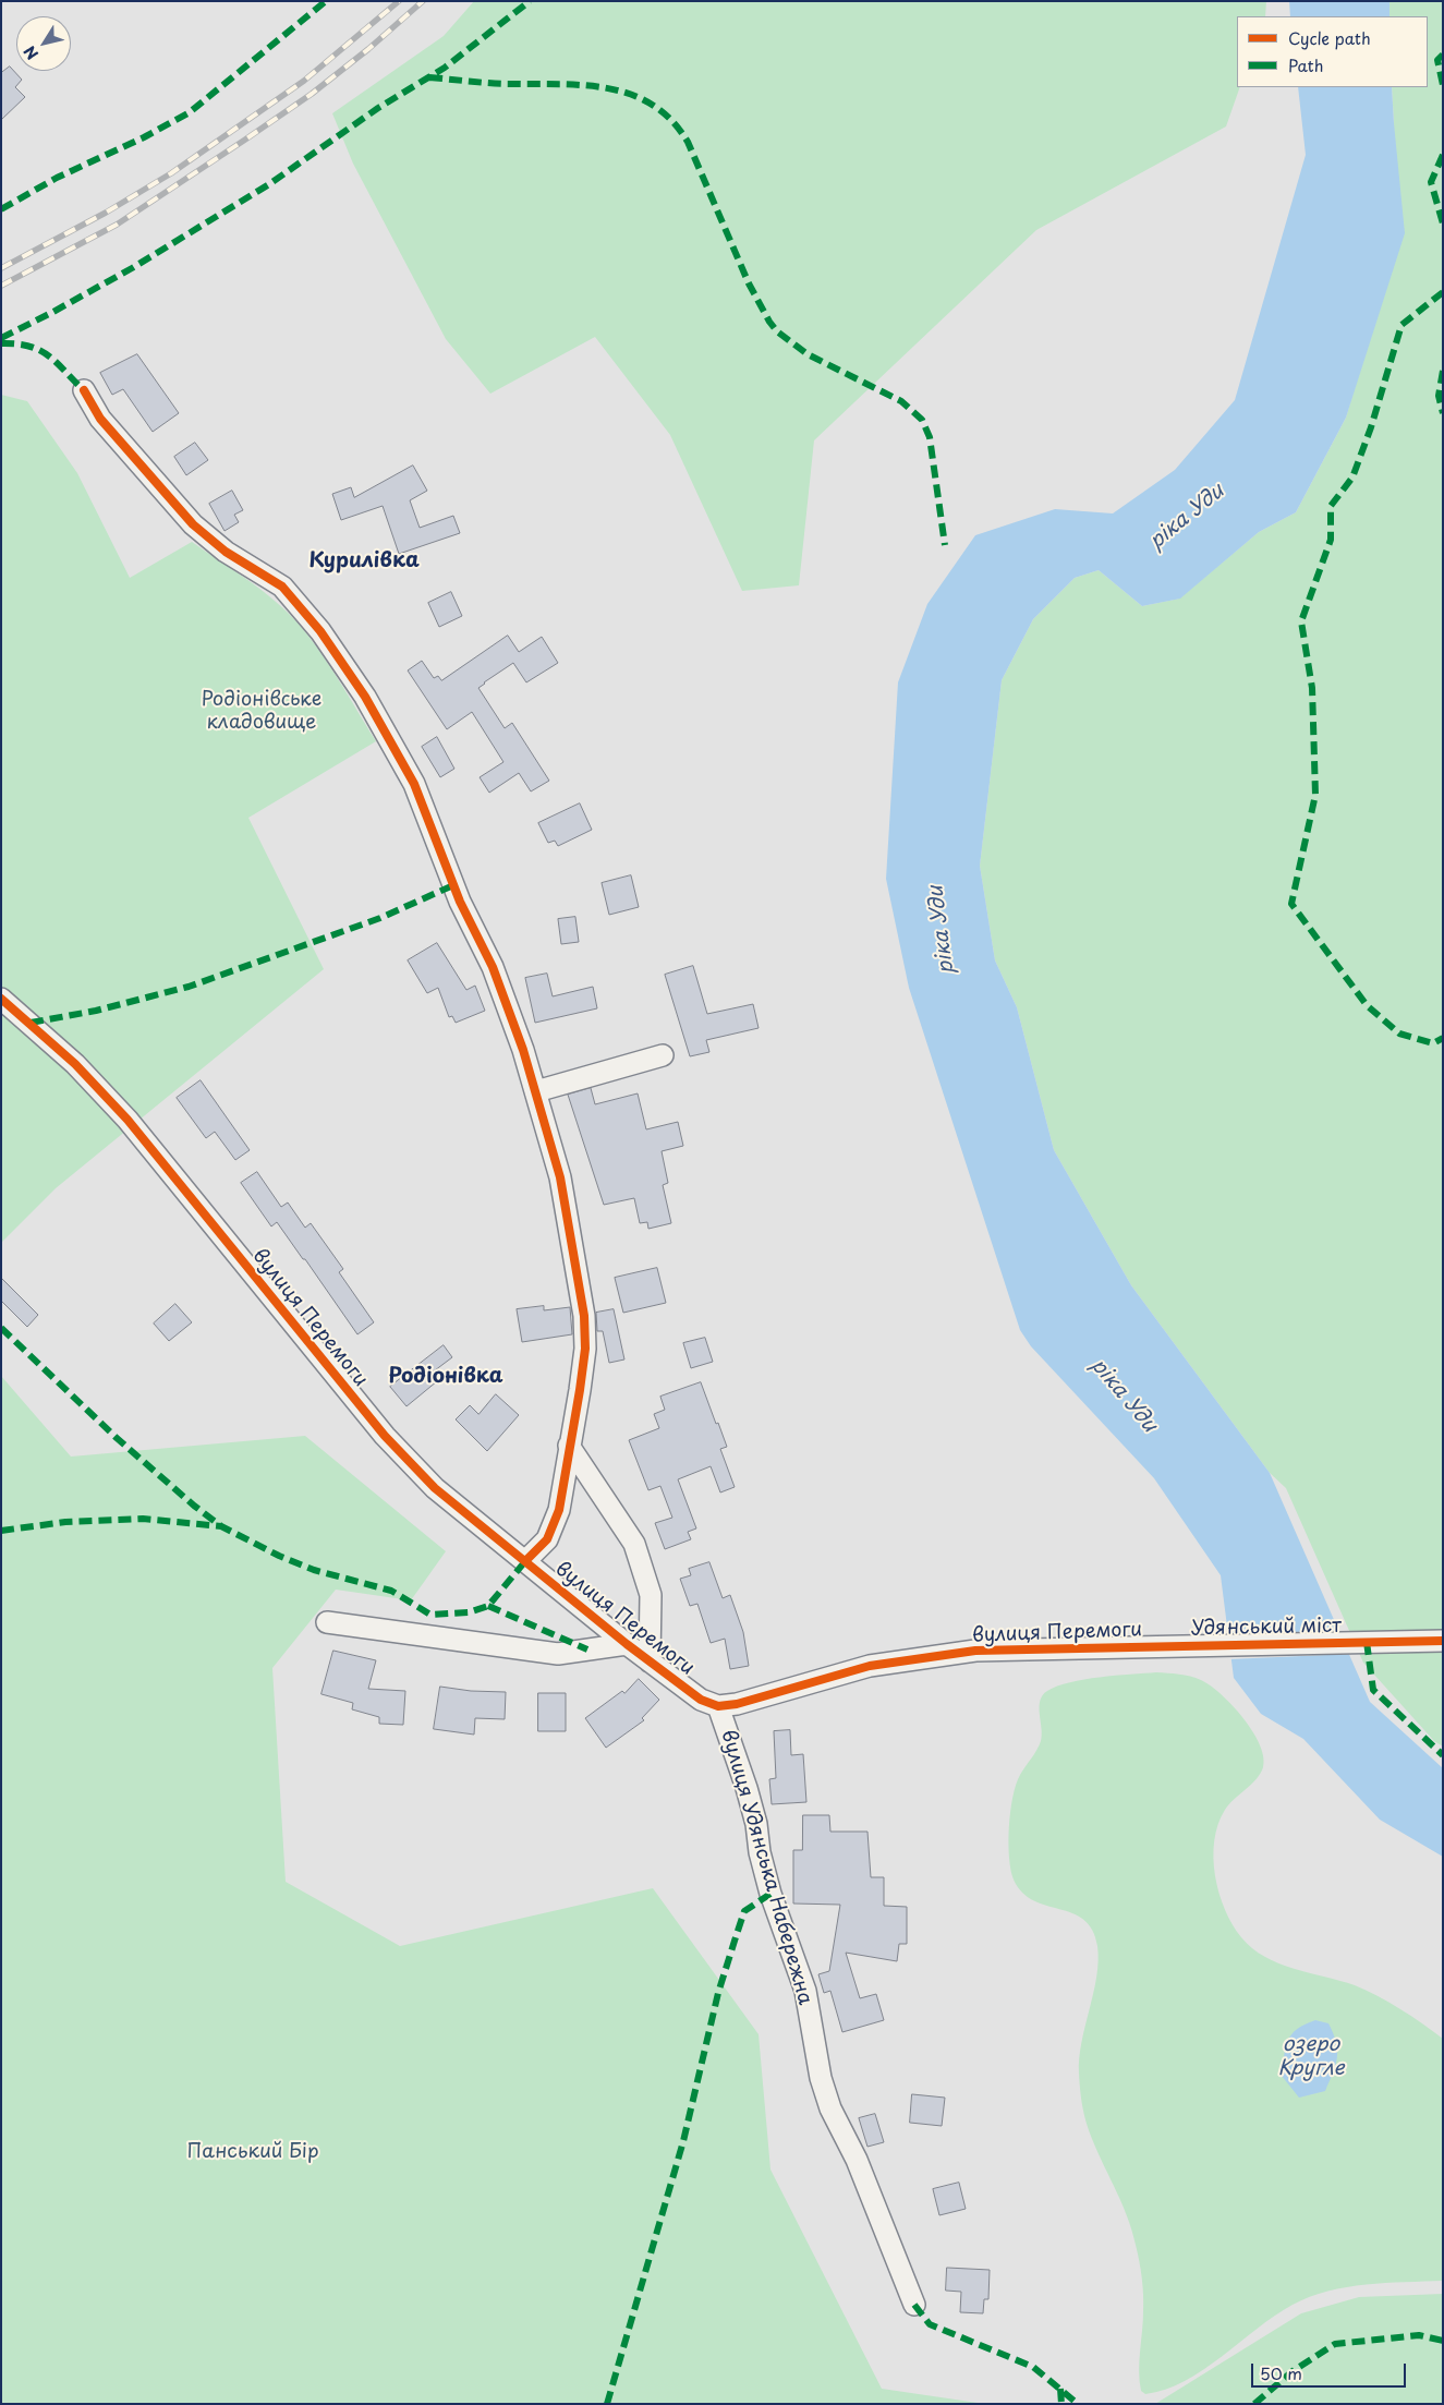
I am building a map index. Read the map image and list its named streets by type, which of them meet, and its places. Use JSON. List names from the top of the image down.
{
  "streets": {
    "street": ["вулиця Перемоги", "Удянський міст", "вулиця Удянська Набережна"]
  },
  "crossings": [
    ["вулиця Перемоги", "Удянський міст"],
    ["вулиця Перемоги", "вулиця Удянська Набережна"]
  ],
  "districts": ["Курилівка", "Родіонівка"],
  "water": ["ріка Уди", "озеро Кругле"],
  "parks": ["Родіонівське кладовище", "Панський Бір"],
  "legend": ["Cycle path", "Path"],
  "scale_bar": "50 m",
  "north": "bottom left"
}
